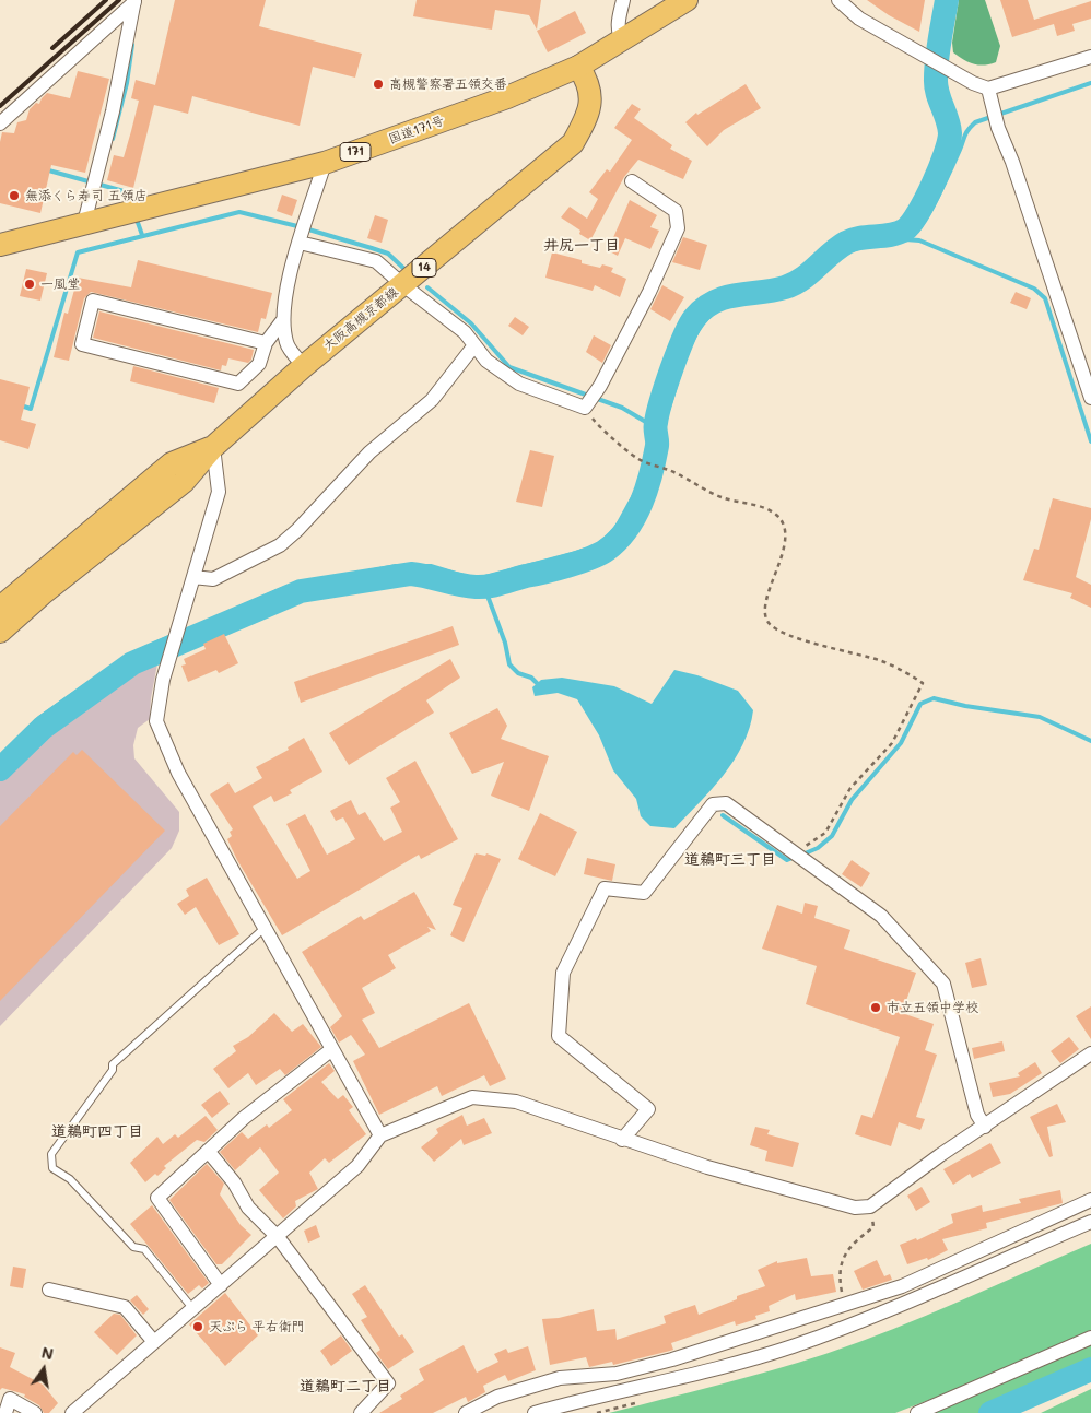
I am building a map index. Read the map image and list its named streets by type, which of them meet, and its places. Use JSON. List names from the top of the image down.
{
  "streets": {
    "main road": [
      "国道171号",
      "171",
      "14",
      "大阪高槻京都線"
    ]
  },
  "crossings": [
    ["国道171号", "大阪高槻京都線"]
  ],
  "districts": [
    "井尻一丁目",
    "道鵜町三丁目",
    "道鵜町四丁目",
    "道鵜町二丁目"
  ],
  "places": [
    "高槻警察署五領交番",
    "無添くら寿司 五領店",
    "一風堂",
    "市立五領中学校",
    "天ぷら 平右衛門"
  ],
  "north": "top"
}
